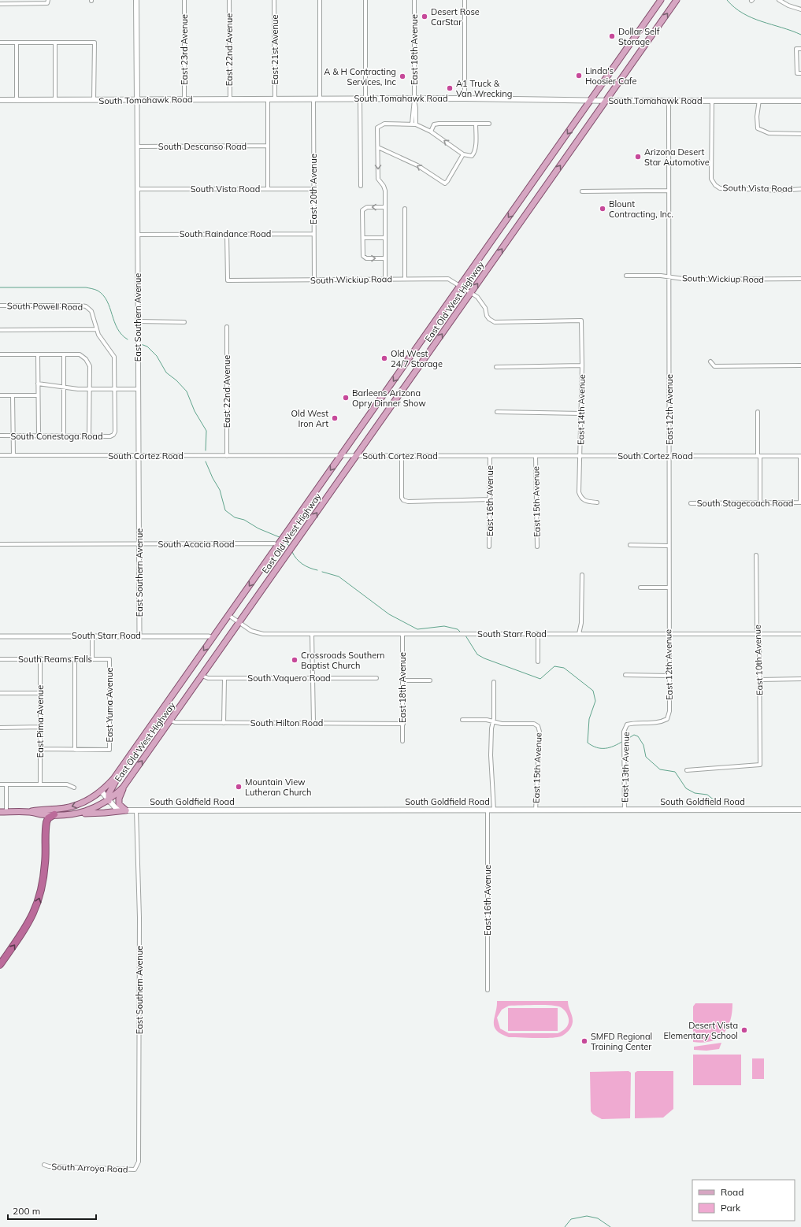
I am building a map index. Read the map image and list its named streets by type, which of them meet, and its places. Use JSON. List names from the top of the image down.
{
  "streets": {
    "main road": [
      "South Tomahawk Road",
      "East Old West Highway",
      "East Southern Avenue",
      "South Goldfield Road"
    ],
    "street": [
      "East 23rd Avenue",
      "East 22nd Avenue",
      "East 21st Avenue",
      "East 18th Avenue",
      "South Descanso Road",
      "South Vista Road",
      "East 20th Avenue",
      "South Raindance Road",
      "South Wickiup Road",
      "South Powell Road",
      "East 14th Avenue",
      "East 12th Avenue",
      "South Conestoga Road",
      "South Cortez Road",
      "East 16th Avenue",
      "East 15th Avenue",
      "South Stagecoach Road",
      "South Acacia Road",
      "South Starr Road",
      "South Reams Falls",
      "East 10th Avenue",
      "South Vaquero Road",
      "East Yuma Avenue",
      "East Pima Avenue",
      "South Hilton Road",
      "East 13th Avenue",
      "South Arroya Road"
    ]
  },
  "crossings": [
    ["East 23rd Avenue", "South Tomahawk Road"],
    ["East 22nd Avenue", "South Tomahawk Road"],
    ["East 22nd Avenue", "South Cortez Road"],
    ["East 21st Avenue", "South Tomahawk Road"],
    ["East 18th Avenue", "South Tomahawk Road"],
    ["East 18th Avenue", "South Starr Road"],
    ["East 18th Avenue", "South Hilton Road"],
    ["South Tomahawk Road", "South Vista Road"],
    ["South Tomahawk Road", "East 20th Avenue"],
    ["South Tomahawk Road", "East Old West Highway"],
    ["South Tomahawk Road", "East Southern Avenue"],
    ["South Tomahawk Road", "East 12th Avenue"],
    ["South Descanso Road", "East Southern Avenue"],
    ["South Vista Road", "East 20th Avenue"],
    ["South Vista Road", "East Southern Avenue"],
    ["East 20th Avenue", "South Raindance Road"],
    ["East 20th Avenue", "South Wickiup Road"],
    ["South Raindance Road", "South Wickiup Road"],
    ["South Raindance Road", "East Southern Avenue"],
    ["South Wickiup Road", "East Old West Highway"],
    ["South Wickiup Road", "East 14th Avenue"],
    ["South Wickiup Road", "East 12th Avenue"],
    ["East Old West Highway", "South Cortez Road"],
    ["East Old West Highway", "South Acacia Road"],
    ["East Old West Highway", "South Starr Road"],
    ["East Old West Highway", "South Vaquero Road"],
    ["East Old West Highway", "South Hilton Road"],
    ["East Old West Highway", "South Goldfield Road"],
    ["East Southern Avenue", "South Cortez Road"],
    ["East Southern Avenue", "South Acacia Road"],
    ["East Southern Avenue", "South Starr Road"],
    ["East Southern Avenue", "South Goldfield Road"],
    ["East Southern Avenue", "South Arroya Road"],
    ["East 14th Avenue", "South Cortez Road"],
    ["East 12th Avenue", "South Cortez Road"],
    ["East 12th Avenue", "South Starr Road"],
    ["East 12th Avenue", "East 13th Avenue"],
    ["South Cortez Road", "East 16th Avenue"],
    ["South Cortez Road", "East 15th Avenue"],
    ["South Cortez Road", "South Stagecoach Road"],
    ["East 16th Avenue", "South Goldfield Road"],
    ["East 15th Avenue", "South Goldfield Road"],
    ["South Starr Road", "East 10th Avenue"],
    ["South Reams Falls", "East Yuma Avenue"],
    ["South Reams Falls", "East Pima Avenue"],
    ["East 13th Avenue", "South Goldfield Road"]
  ],
  "places": [
    "Desert Rose CarStar",
    "Dollar Self Storage",
    "Linda's Hoosier Cafe",
    "A & H Contracting Services, Inc",
    "A1 Truck & Van Wrecking",
    "Arizona Desert Star Automotive",
    "Blount Contracting, Inc.",
    "Old West 24/7 Storage",
    "Barleens Arizona Opry Dinner Show",
    "Old West Iron Art",
    "Crossroads Southern Baptist Church",
    "Mountain View Lutheran Church",
    "Desert Vista Elementary School",
    "SMFD Regional Training Center"
  ],
  "legend": ["Road", "Park"],
  "scale_bar": "200 m"
}
